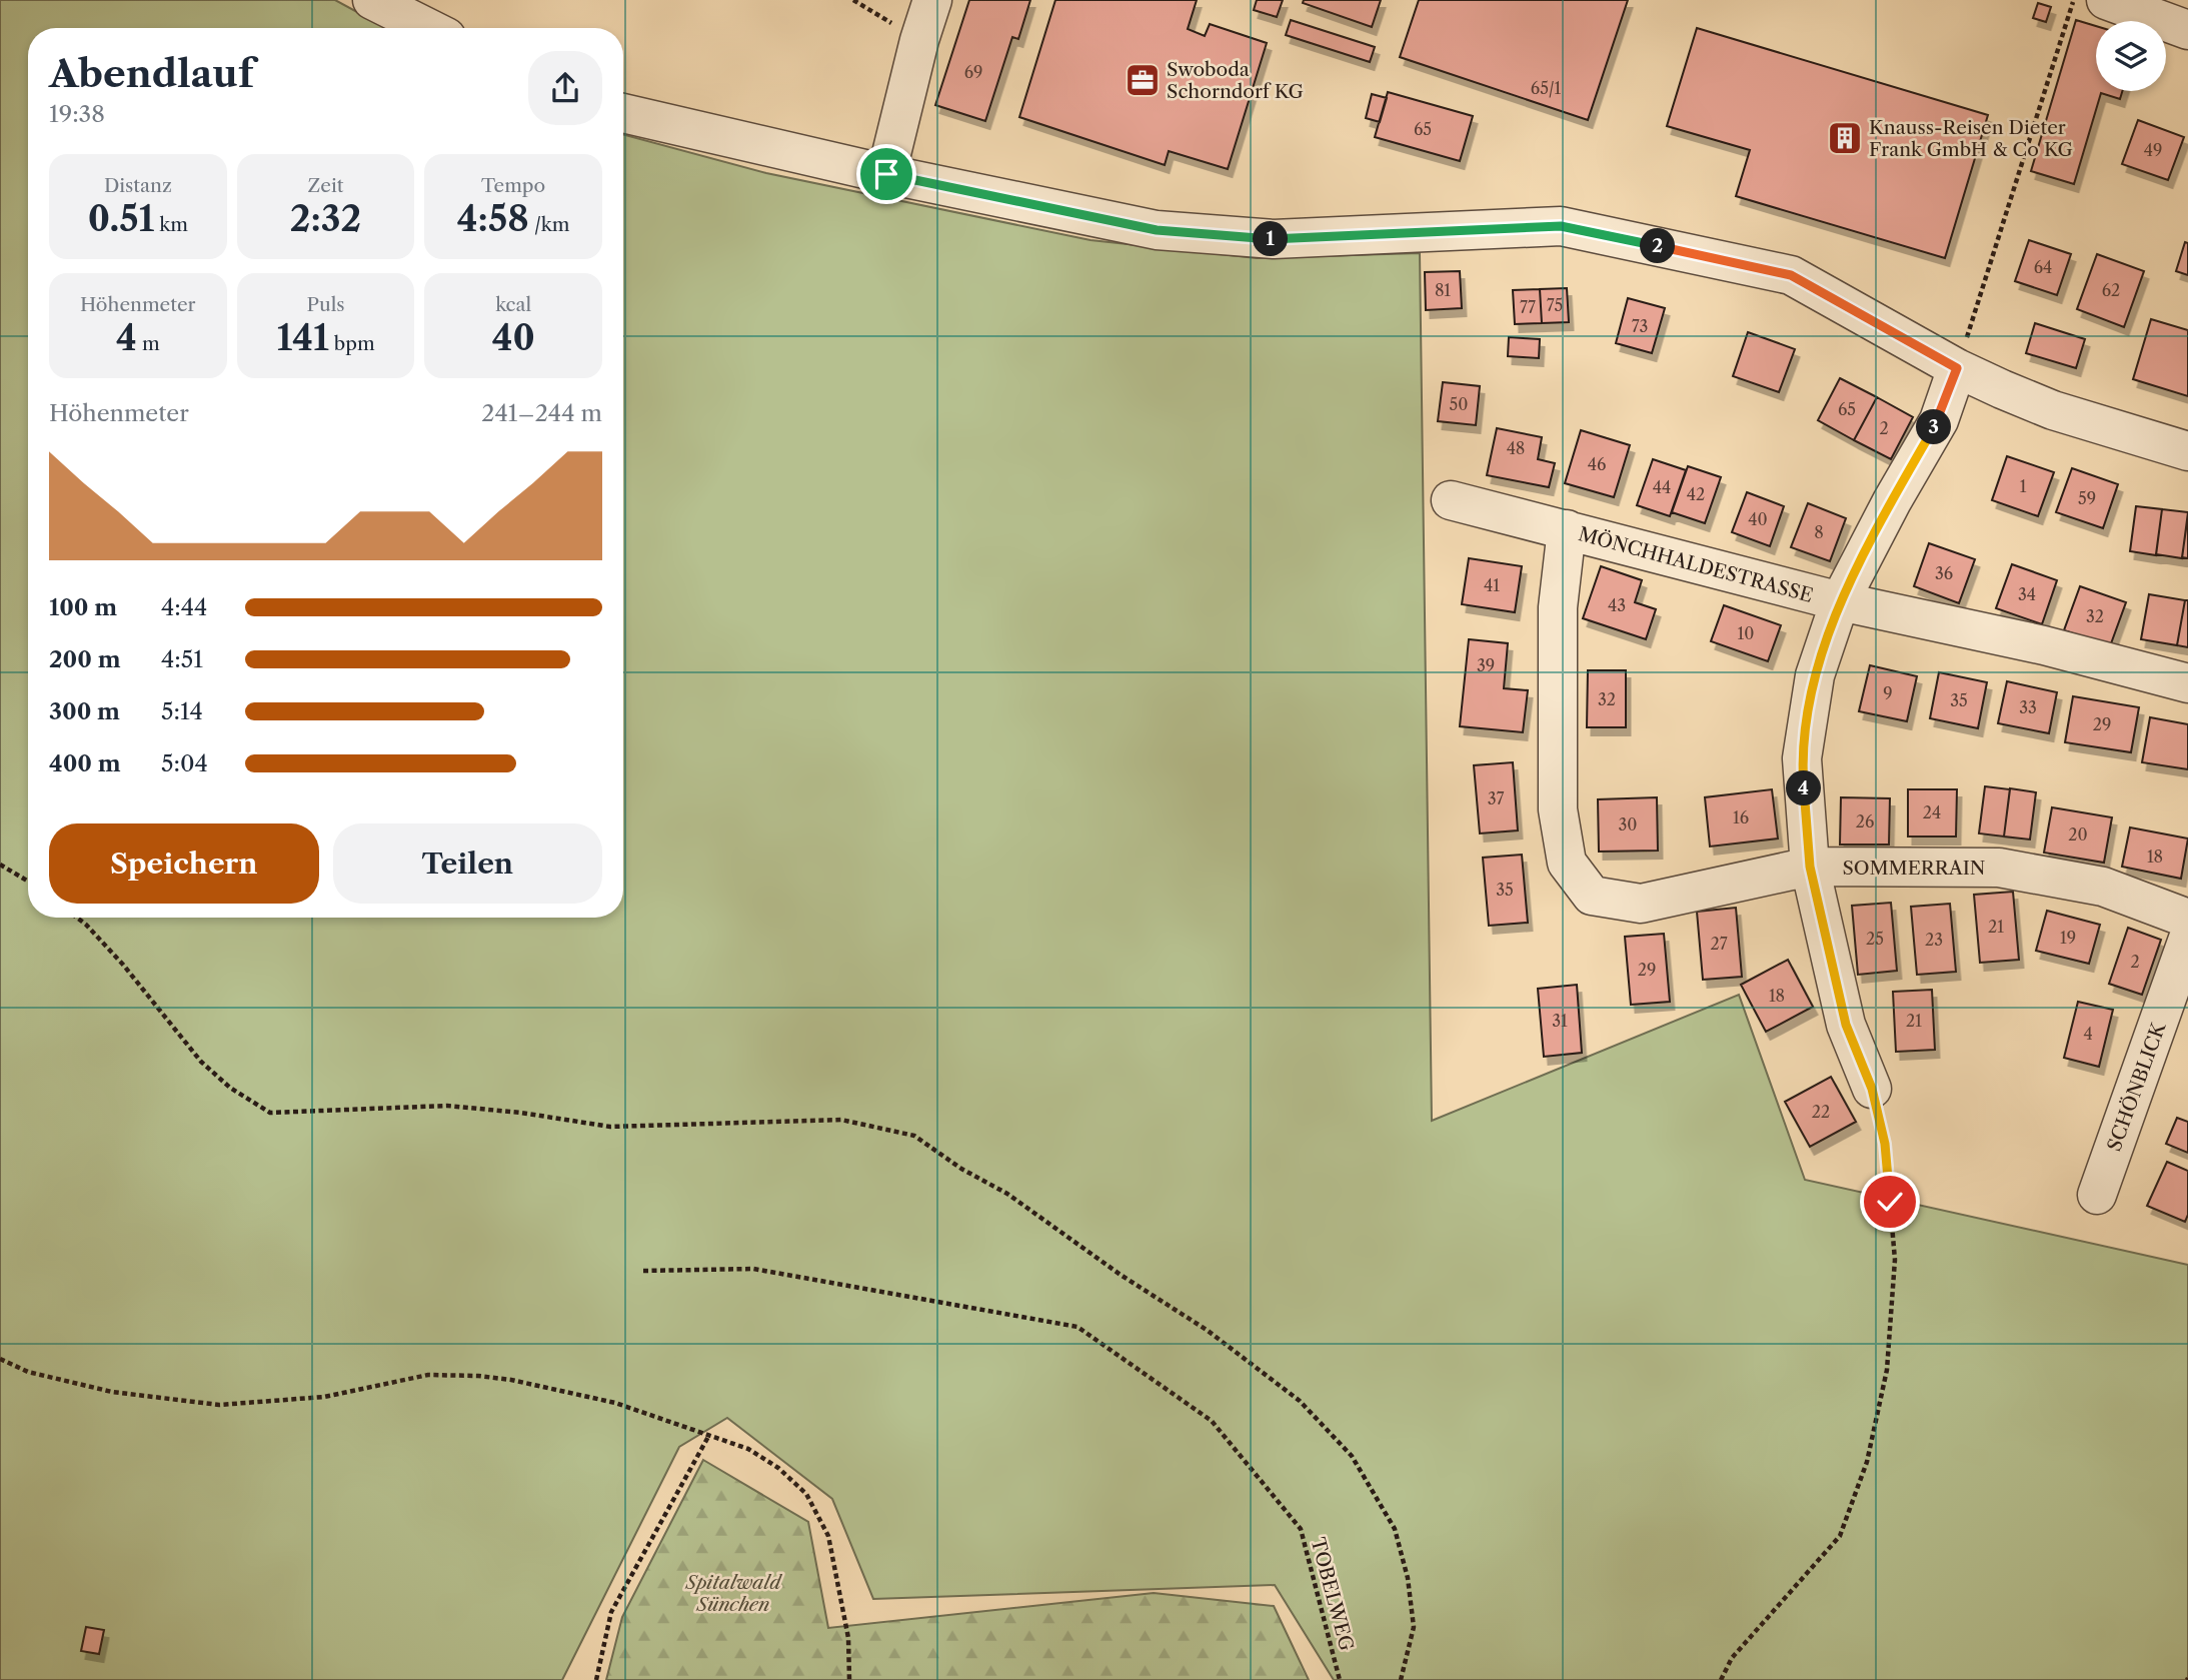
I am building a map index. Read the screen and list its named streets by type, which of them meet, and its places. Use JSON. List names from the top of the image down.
{
  "streets": {
    "street": ["MÖNCHHALDESTRASSE", "SOMMERRAIN", "SCHÖNBLICK"],
    "path": ["TOBELWEG"]
  },
  "crossings": [
    ["MÖNCHHALDESTRASSE", "SOMMERRAIN"]
  ],
  "parks": ["Spitalwald Sünchen"],
  "places": {
    "office": ["Swoboda Schorndorf KG"],
    "building": ["Knauss-Reisen Dieter Frank GmbH & Co KG"]
  },
  "house_numbers": [
    "69",
    "65/1",
    "65",
    "49",
    "64",
    "81",
    "62",
    "75",
    "77",
    "73",
    "50",
    "65",
    "2",
    "48",
    "46",
    "1",
    "44",
    "42",
    "59",
    "40",
    "8",
    "36",
    "41",
    "34",
    "43",
    "32",
    "10",
    "39",
    "9",
    "32",
    "35",
    "33",
    "29",
    "37",
    "24",
    "16",
    "26",
    "30",
    "20",
    "18",
    "35",
    "21",
    "19",
    "25",
    "23",
    "27",
    "2",
    "29",
    "18",
    "31",
    "21",
    "4",
    "22"
  ],
  "page": {
    "heading": ["Abendlauf", "19:38"],
    "stats": [
      ["Distanz", "0.51 km"],
      ["Zeit", "2:32"],
      ["Tempo", "4:58 /km"],
      ["Höhenmeter", "4 m"],
      ["Puls", "141 bpm"],
      ["kcal", "40"]
    ],
    "pins": [
      "1",
      "2",
      "3",
      "4"
    ],
    "chart": ["Höhenmeter", "241–244 m"],
    "list": [
      {
        "name": "100 m",
        "note": "4:44"
      },
      {
        "name": "200 m",
        "note": "4:51"
      },
      {
        "name": "300 m",
        "note": "5:14"
      },
      {
        "name": "400 m",
        "note": "5:04"
      }
    ],
    "buttons": ["Speichern", "Teilen"]
  }
}
